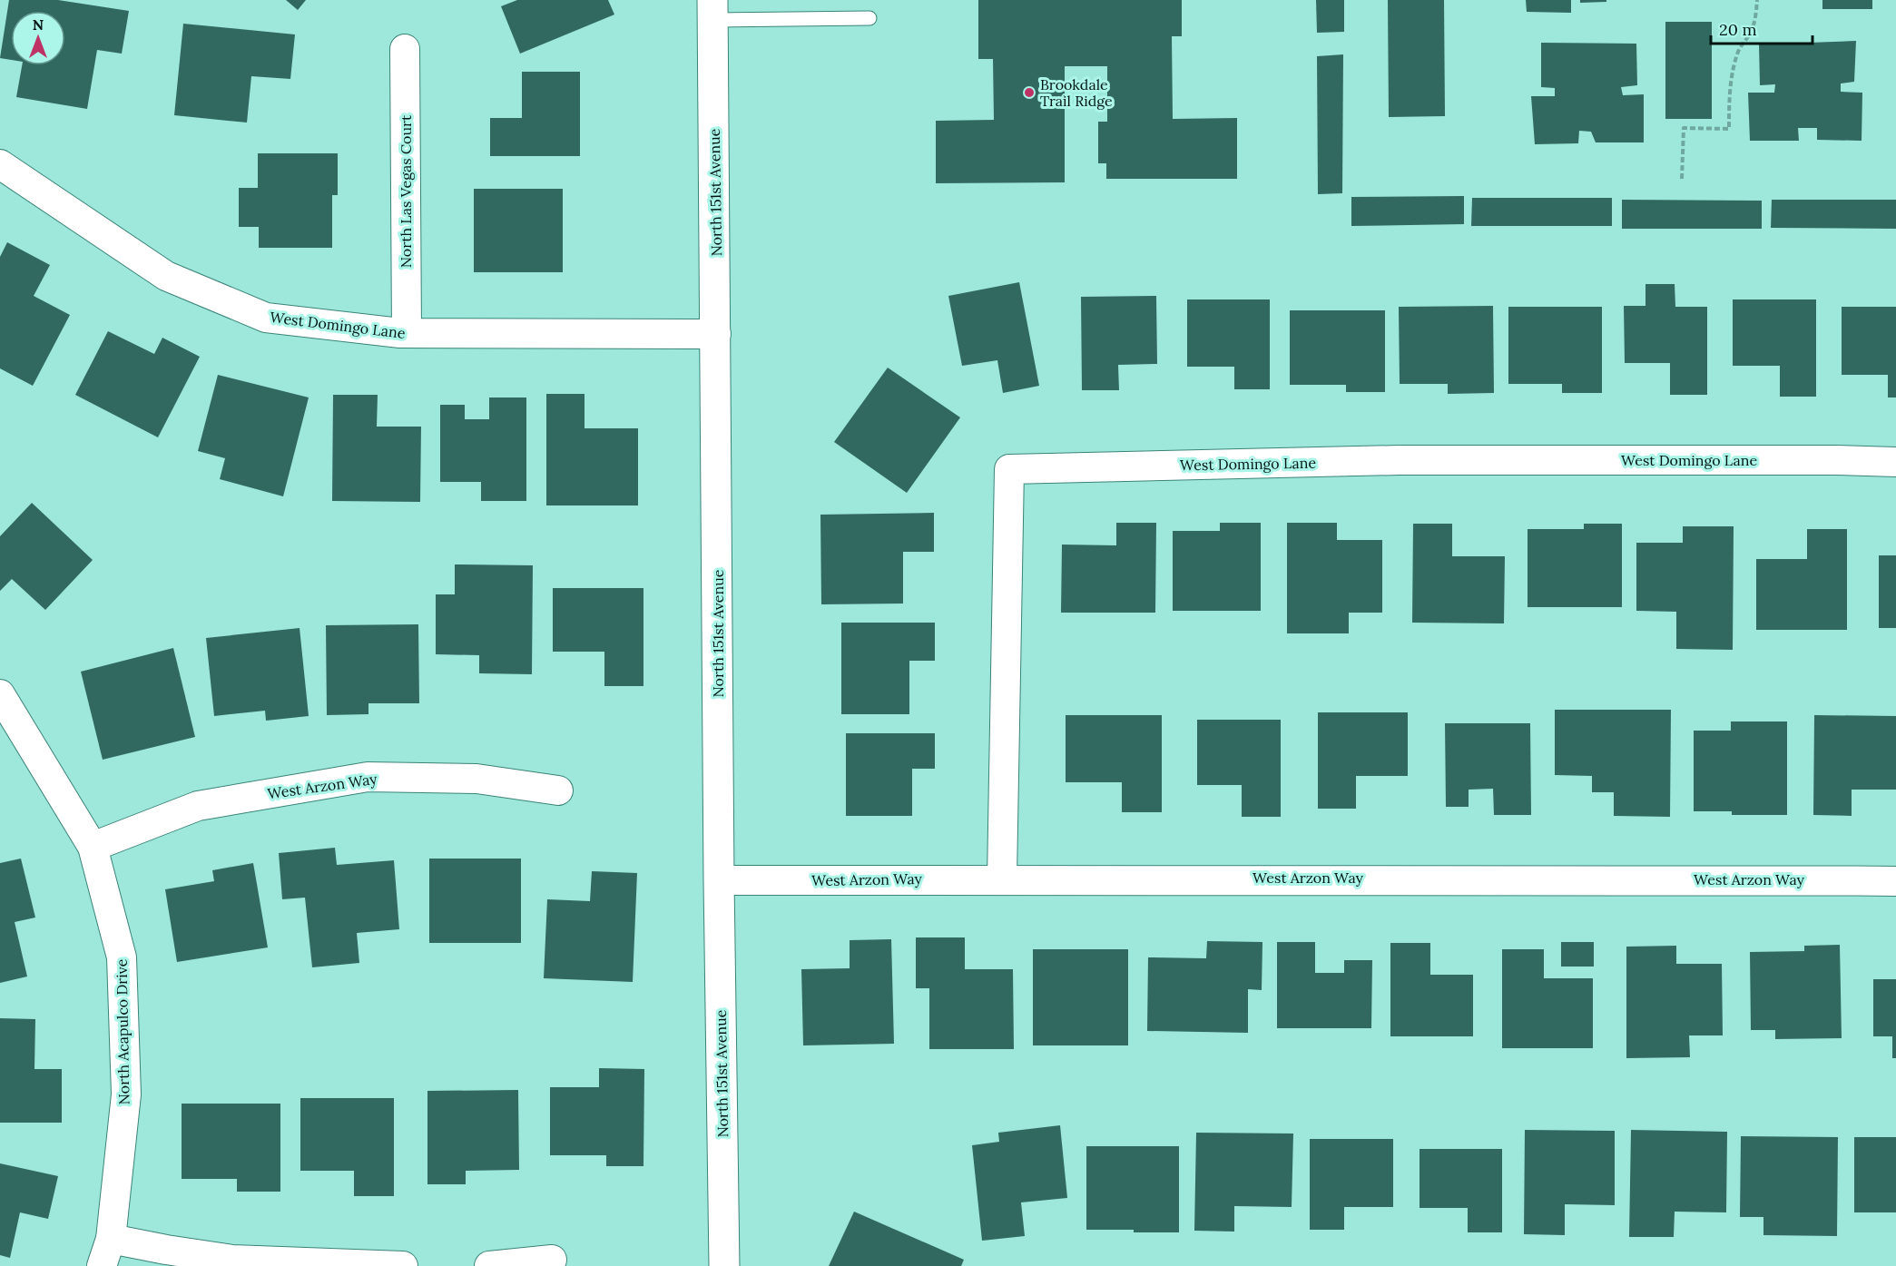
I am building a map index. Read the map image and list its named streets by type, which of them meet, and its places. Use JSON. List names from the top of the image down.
{
  "streets": {
    "street": [
      "North Las Vegas Court",
      "North 151st Avenue",
      "West Domingo Lane",
      "West Arzon Way",
      "North Acapulco Drive"
    ]
  },
  "crossings": [
    ["North Las Vegas Court", "West Domingo Lane"],
    ["North 151st Avenue", "West Domingo Lane"],
    ["North 151st Avenue", "West Arzon Way"],
    ["West Domingo Lane", "West Arzon Way"],
    ["West Arzon Way", "North Acapulco Drive"]
  ],
  "places": ["Brookdale Trail Ridge"],
  "scale_bar": "20 m",
  "north": "top"
}
